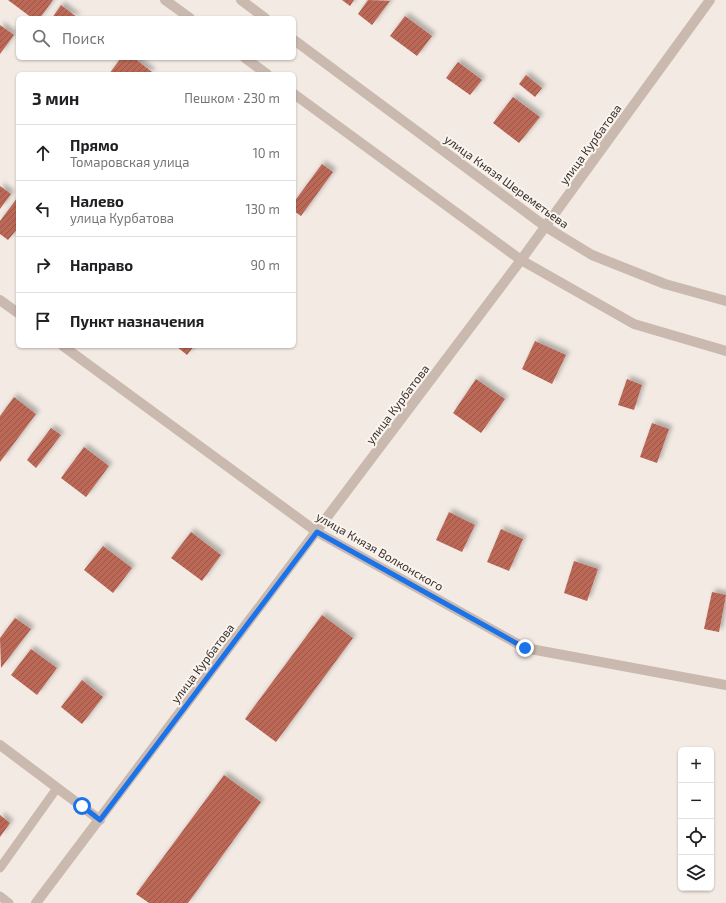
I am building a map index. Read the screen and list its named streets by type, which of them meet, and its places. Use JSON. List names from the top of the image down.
{
  "streets": {
    "street": ["улица Курбатова", "улица Князя Шереметьева", "улица Князя Волконского"]
  },
  "crossings": [
    ["улица Курбатова", "улица Князя Шереметьева"],
    ["улица Курбатова", "улица Князя Волконского"]
  ],
  "page": {
    "search": "Поиск",
    "heading": ["3 мин", "Пешком · 230 m"],
    "list": [
      ["Прямо", "Томаровская улица", "10 m"],
      ["Налево", "улица Курбатова", "130 m"],
      ["Направо", "90 m"],
      "Пункт назначения"
    ],
    "map_buttons": ["+", "−"]
  }
}
